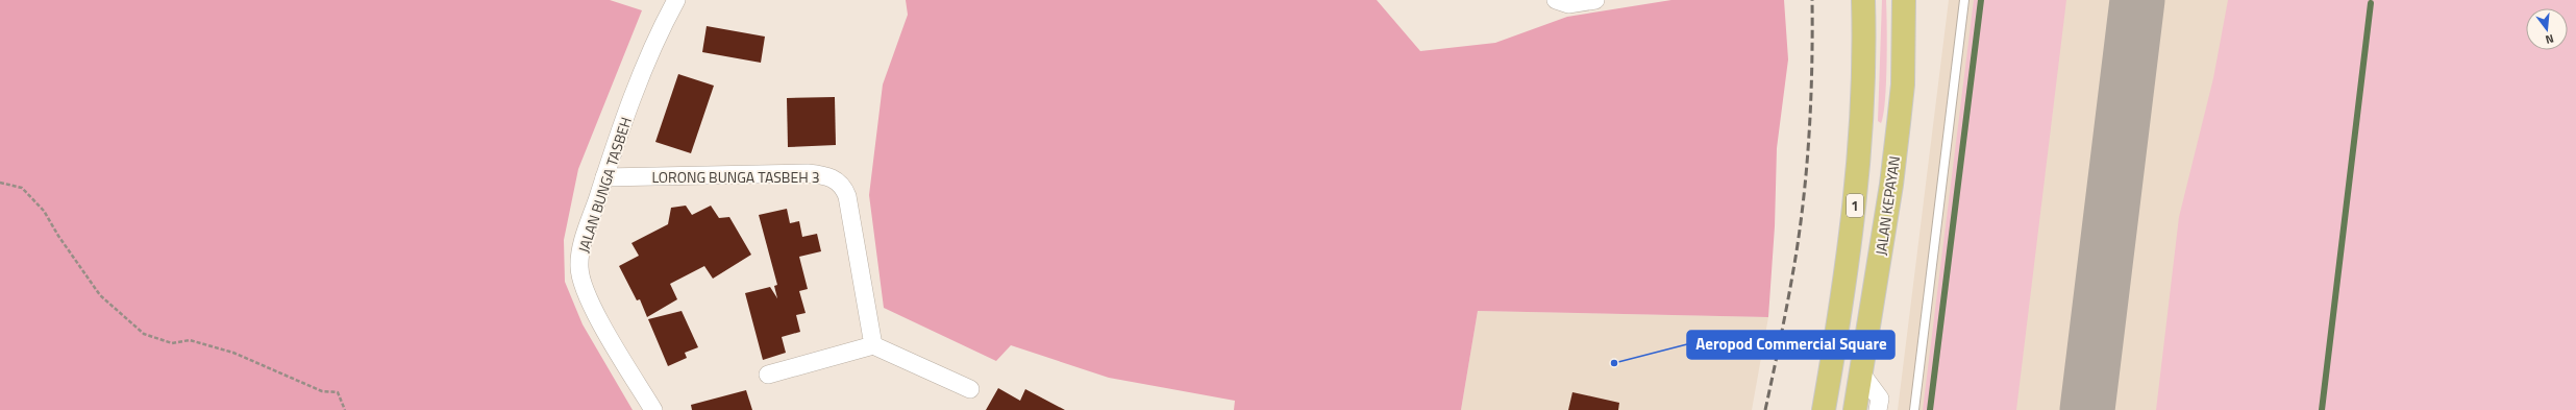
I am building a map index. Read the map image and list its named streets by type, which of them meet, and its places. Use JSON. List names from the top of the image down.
{
  "streets": {
    "highway": ["1", "JALAN KEPAYAN"],
    "street": ["LORONG BUNGA TASBEH 3", "JALAN BUNGA TASBEH"]
  },
  "crossings": [
    ["LORONG BUNGA TASBEH 3", "JALAN BUNGA TASBEH"]
  ],
  "places": ["Aeropod Commercial Square"],
  "north": "bottom"
}
